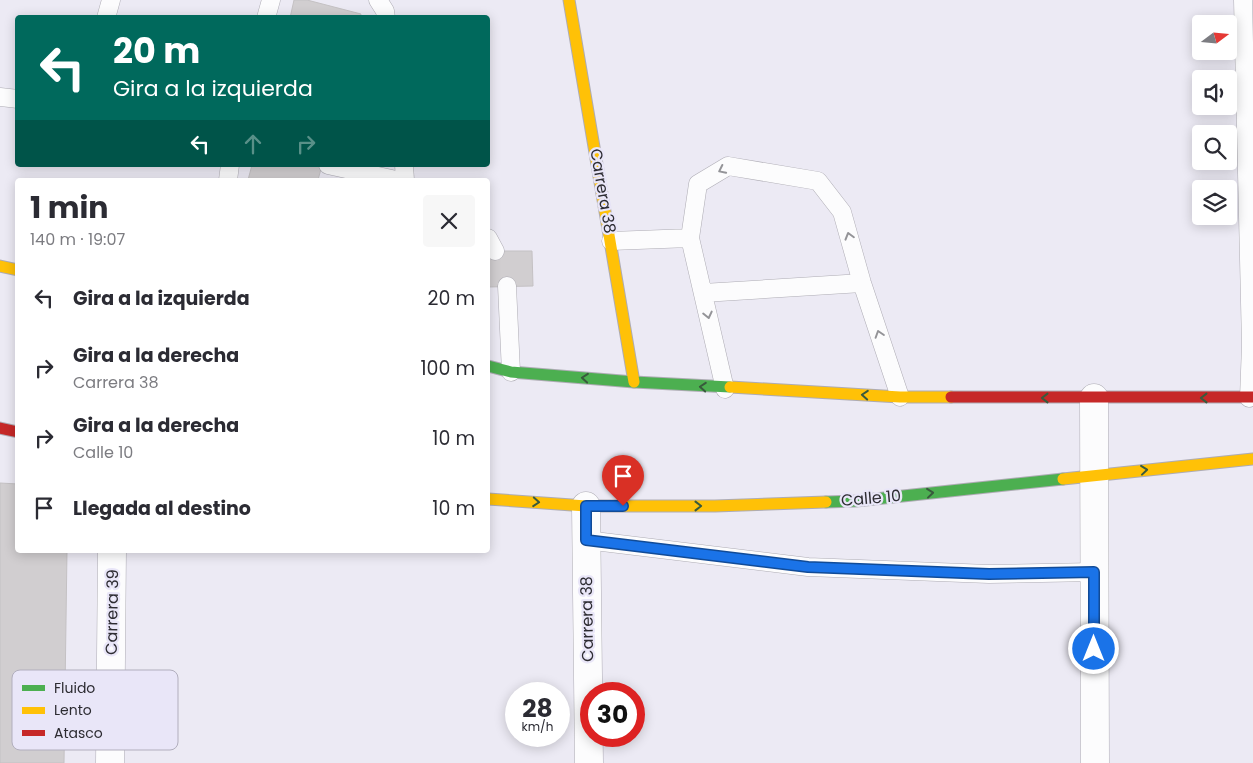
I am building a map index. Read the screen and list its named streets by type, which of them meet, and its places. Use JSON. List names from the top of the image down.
{
  "streets": {
    "main road": ["Carrera 38", "Calle 10"],
    "street": ["Carrera 39"]
  },
  "crossings": [
    ["Carrera 38", "Calle 10"]
  ],
  "legend": ["Fluido", "Lento", "Atasco"],
  "north": "right",
  "page": {
    "turn": ["20 m", "Gira a la izquierda"],
    "heading": ["1 min", "140 m · 19:07"],
    "list": [
      {
        "name": "Gira a la izquierda",
        "value": "20 m"
      },
      {
        "name": "Gira a la derecha",
        "note": "Carrera 38",
        "value": "100 m"
      },
      {
        "name": "Gira a la derecha",
        "note": "Calle 10",
        "value": "10 m"
      },
      {
        "name": "Llegada al destino",
        "value": "10 m"
      }
    ],
    "speed": "28 km/h",
    "limit": "30"
  }
}
